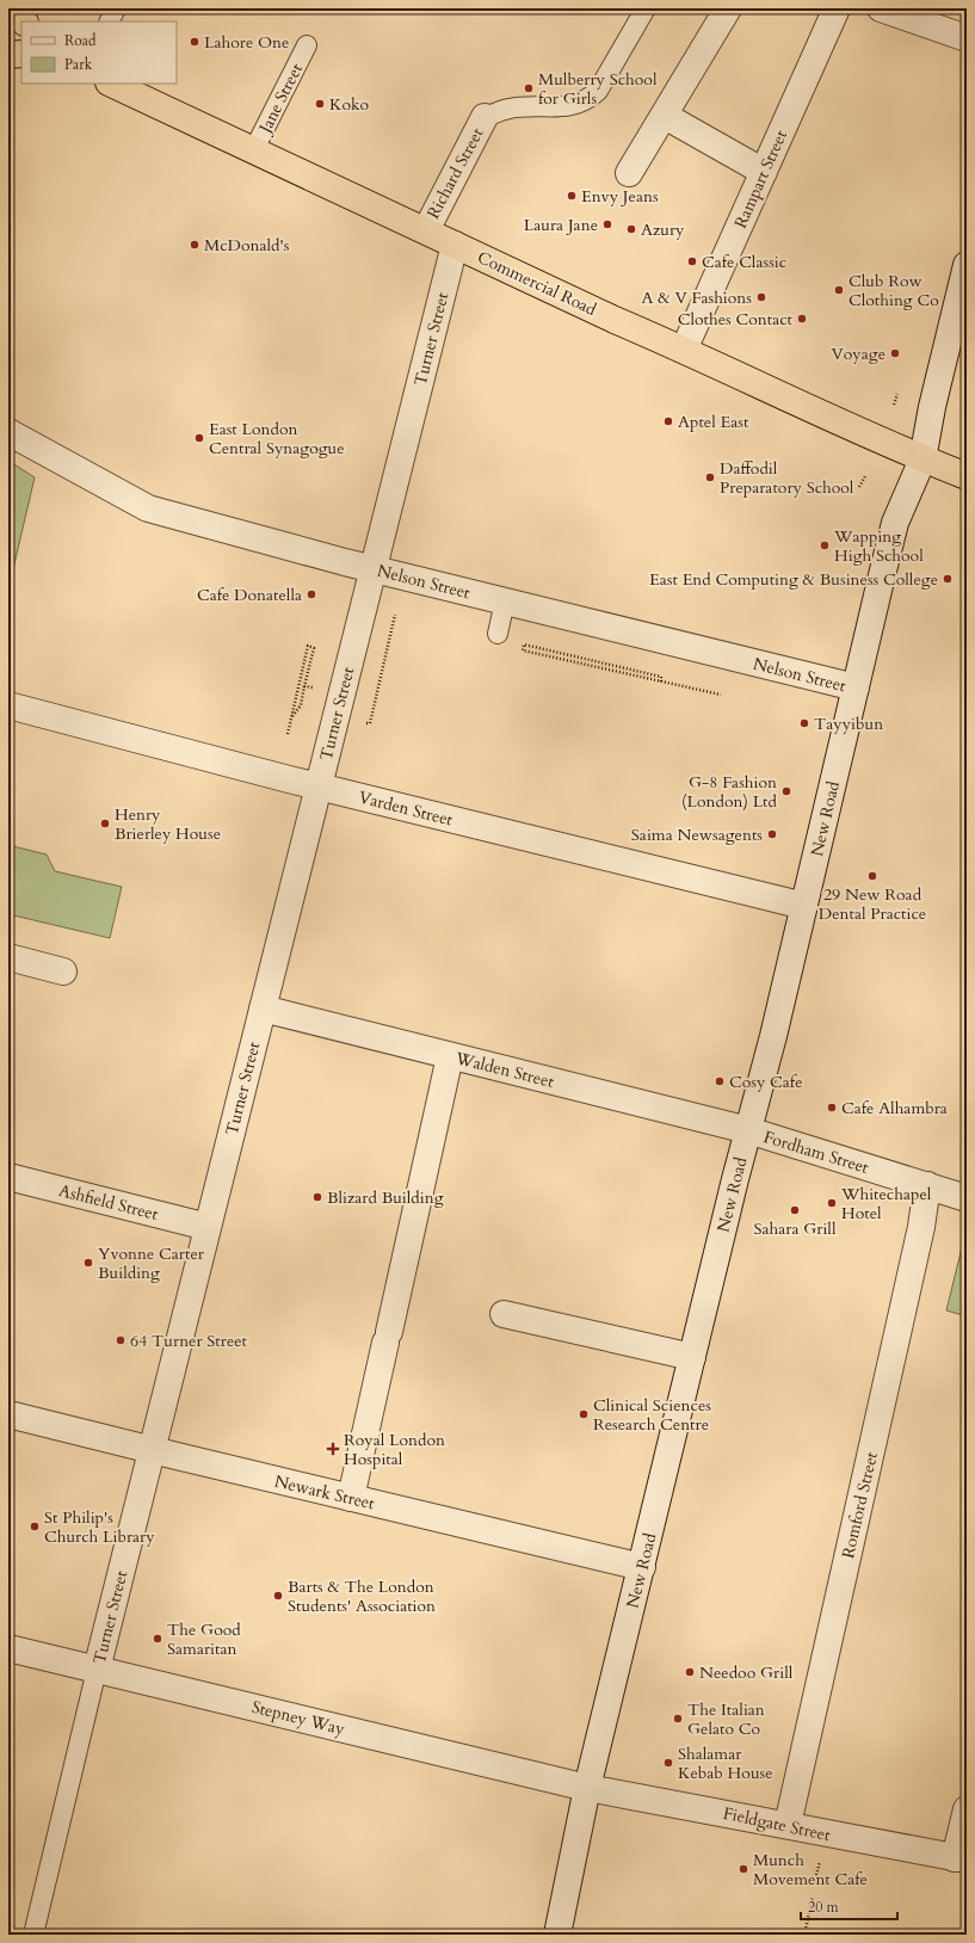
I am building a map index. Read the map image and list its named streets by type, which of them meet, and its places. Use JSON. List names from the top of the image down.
{
  "streets": {
    "highway": ["Commercial Road"],
    "street": [
      "Richard Street",
      "Rampart Street",
      "Turner Street",
      "Nelson Street",
      "Varden Street",
      "New Road",
      "Walden Street",
      "Fordham Street",
      "Ashfield Street",
      "Newark Street",
      "Romford Street",
      "Stepney Way",
      "Fieldgate Street"
    ],
    "lane": ["Jane Street"]
  },
  "crossings": [
    ["Jane Street", "Commercial Road"],
    ["Richard Street", "Commercial Road"],
    ["Rampart Street", "Commercial Road"],
    ["Commercial Road", "Turner Street"],
    ["Commercial Road", "New Road"],
    ["Turner Street", "Nelson Street"],
    ["Turner Street", "Varden Street"],
    ["Turner Street", "Walden Street"],
    ["Turner Street", "Ashfield Street"],
    ["Turner Street", "Newark Street"],
    ["Turner Street", "Stepney Way"],
    ["Nelson Street", "New Road"],
    ["Varden Street", "New Road"],
    ["New Road", "Walden Street"],
    ["New Road", "Fordham Street"],
    ["New Road", "Newark Street"],
    ["New Road", "Stepney Way"],
    ["New Road", "Fieldgate Street"],
    ["Walden Street", "Fordham Street"],
    ["Fordham Street", "Romford Street"],
    ["Romford Street", "Fieldgate Street"],
    ["Stepney Way", "Fieldgate Street"]
  ],
  "places": {
    "other": [
      "Lahore One",
      "Mulberry School for Girls",
      "Koko",
      "Envy Jeans",
      "Laura Jane",
      "Azury",
      "McDonald's",
      "Cafe Classic",
      "Club Row Clothing Co",
      "A & V Fashions",
      "Clothes Contact",
      "Voyage",
      "Aptel East",
      "East London Central Synagogue",
      "Daffodil Preparatory School",
      "Wapping High School",
      "East End Computing & Business College",
      "Cafe Donatella",
      "Tayyibun",
      "G-8 Fashion (London) Ltd",
      "Henry Brierley House",
      "Saima Newsagents",
      "29 New Road Dental Practice",
      "Cosy Cafe",
      "Cafe Alhambra",
      "Blizard Building",
      "Whitechapel Hotel",
      "Sahara Grill",
      "Yvonne Carter Building",
      "64 Turner Street",
      "Clinical Sciences Research Centre",
      "St Philip's Church Library",
      "Barts & The London Students' Association",
      "The Good Samaritan",
      "Needoo Grill",
      "The Italian Gelato Co",
      "Shalamar Kebab House",
      "Munch Movement Cafe"
    ],
    "health": ["Royal London Hospital"]
  },
  "legend": ["Road", "Park"],
  "scale_bar": "20 m"
}
